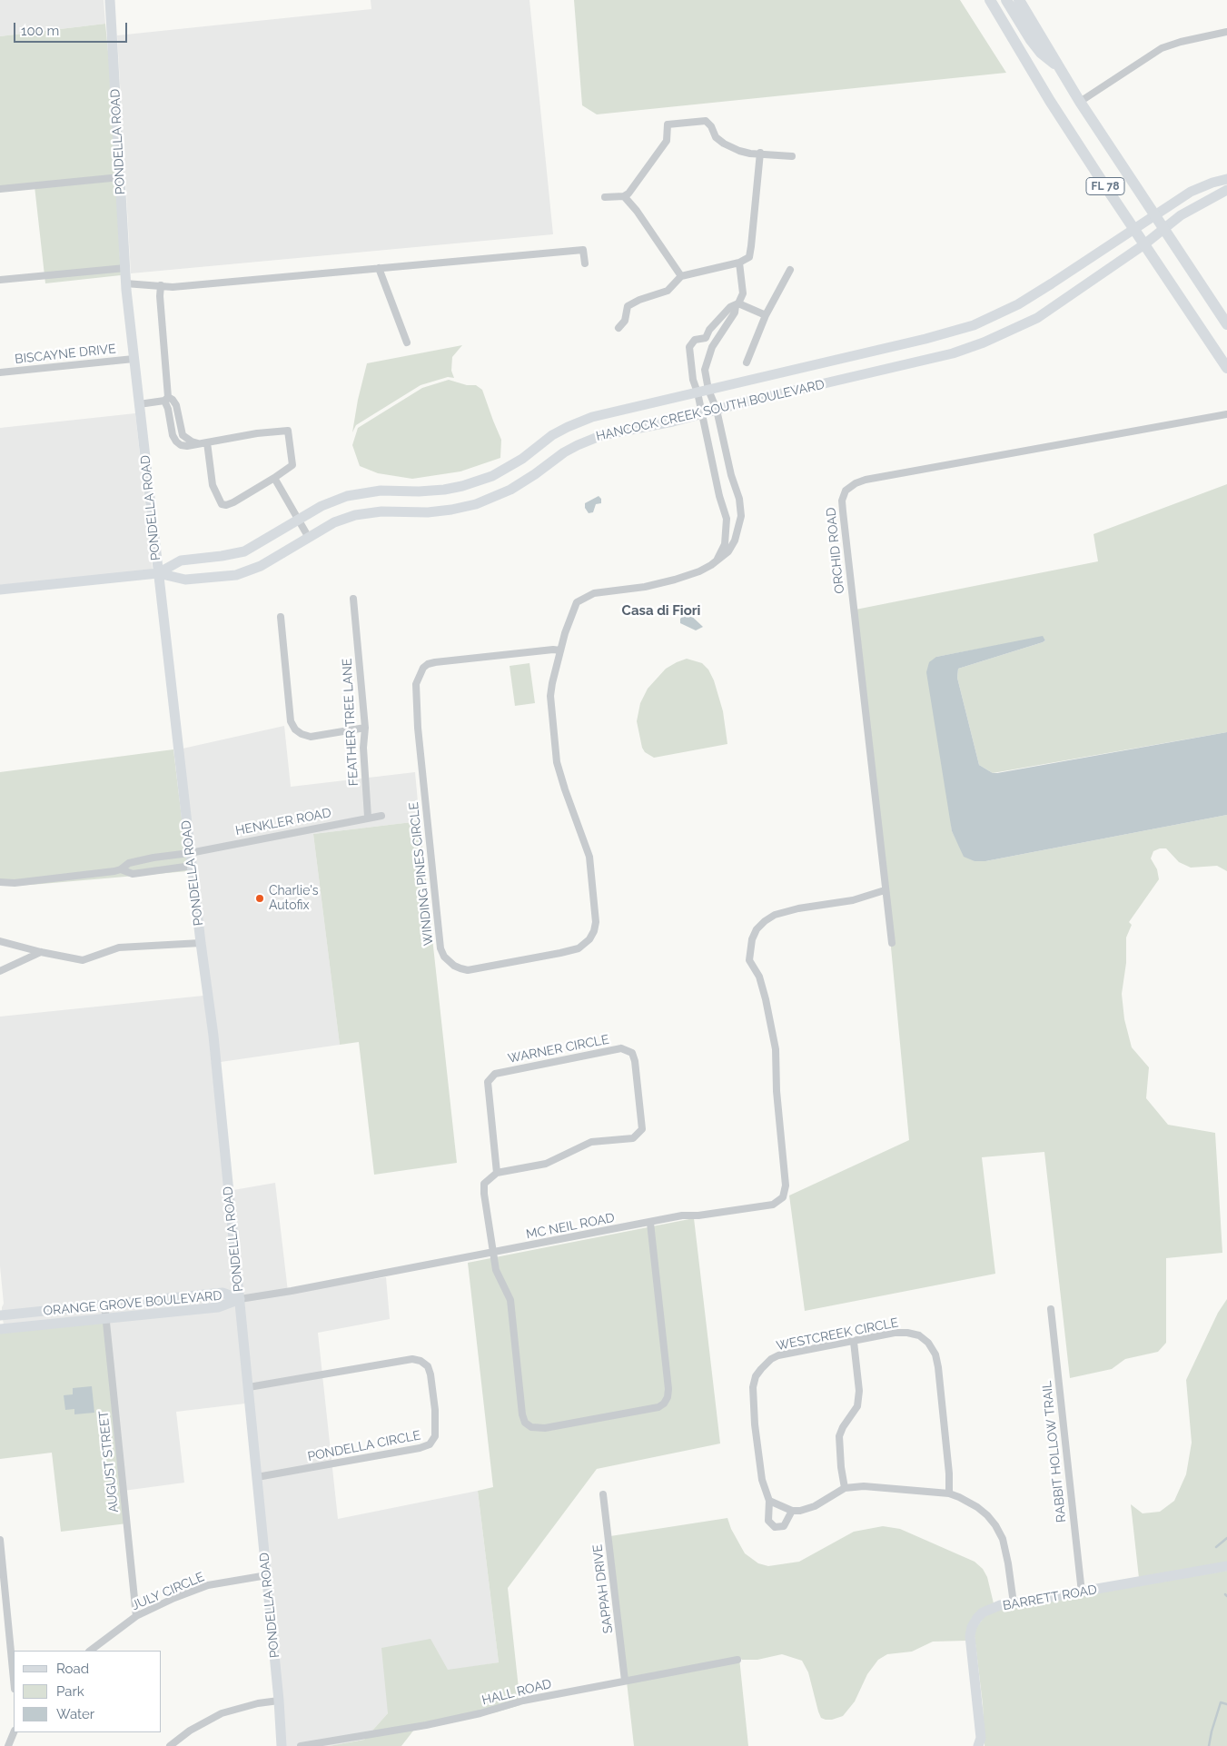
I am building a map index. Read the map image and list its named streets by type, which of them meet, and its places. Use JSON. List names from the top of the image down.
{
  "streets": {
    "main road": ["FL 78"],
    "street": [
      "PONDELLA ROAD",
      "BISCAYNE DRIVE",
      "HANCOCK CREEK SOUTH BOULEVARD",
      "ORCHID ROAD",
      "FEATHER TREE LANE",
      "HENKLER ROAD",
      "WINDING PINES CIRCLE",
      "WARNER CIRCLE",
      "MC NEIL ROAD",
      "ORANGE GROVE BOULEVARD",
      "WESTCREEK CIRCLE",
      "PONDELLA CIRCLE",
      "RABBIT HOLLOW TRAIL",
      "AUGUST STREET",
      "SAPPAH DRIVE",
      "JULY CIRCLE",
      "BARRETT ROAD",
      "HALL ROAD"
    ]
  },
  "crossings": [
    ["PONDELLA ROAD", "BISCAYNE DRIVE"],
    ["PONDELLA ROAD", "HANCOCK CREEK SOUTH BOULEVARD"],
    ["PONDELLA ROAD", "HENKLER ROAD"],
    ["PONDELLA ROAD", "MC NEIL ROAD"],
    ["PONDELLA ROAD", "ORANGE GROVE BOULEVARD"],
    ["PONDELLA ROAD", "PONDELLA CIRCLE"],
    ["PONDELLA ROAD", "JULY CIRCLE"],
    ["FL 78", "HANCOCK CREEK SOUTH BOULEVARD"],
    ["HANCOCK CREEK SOUTH BOULEVARD", "WINDING PINES CIRCLE"],
    ["ORCHID ROAD", "MC NEIL ROAD"],
    ["FEATHER TREE LANE", "HENKLER ROAD"],
    ["MC NEIL ROAD", "ORANGE GROVE BOULEVARD"],
    ["ORANGE GROVE BOULEVARD", "AUGUST STREET"],
    ["RABBIT HOLLOW TRAIL", "BARRETT ROAD"],
    ["AUGUST STREET", "JULY CIRCLE"],
    ["SAPPAH DRIVE", "HALL ROAD"]
  ],
  "districts": ["Casa di Fiori"],
  "places": ["Charlie's Autofix"],
  "legend": ["Road", "Park", "Water"],
  "scale_bar": "100 m"
}
